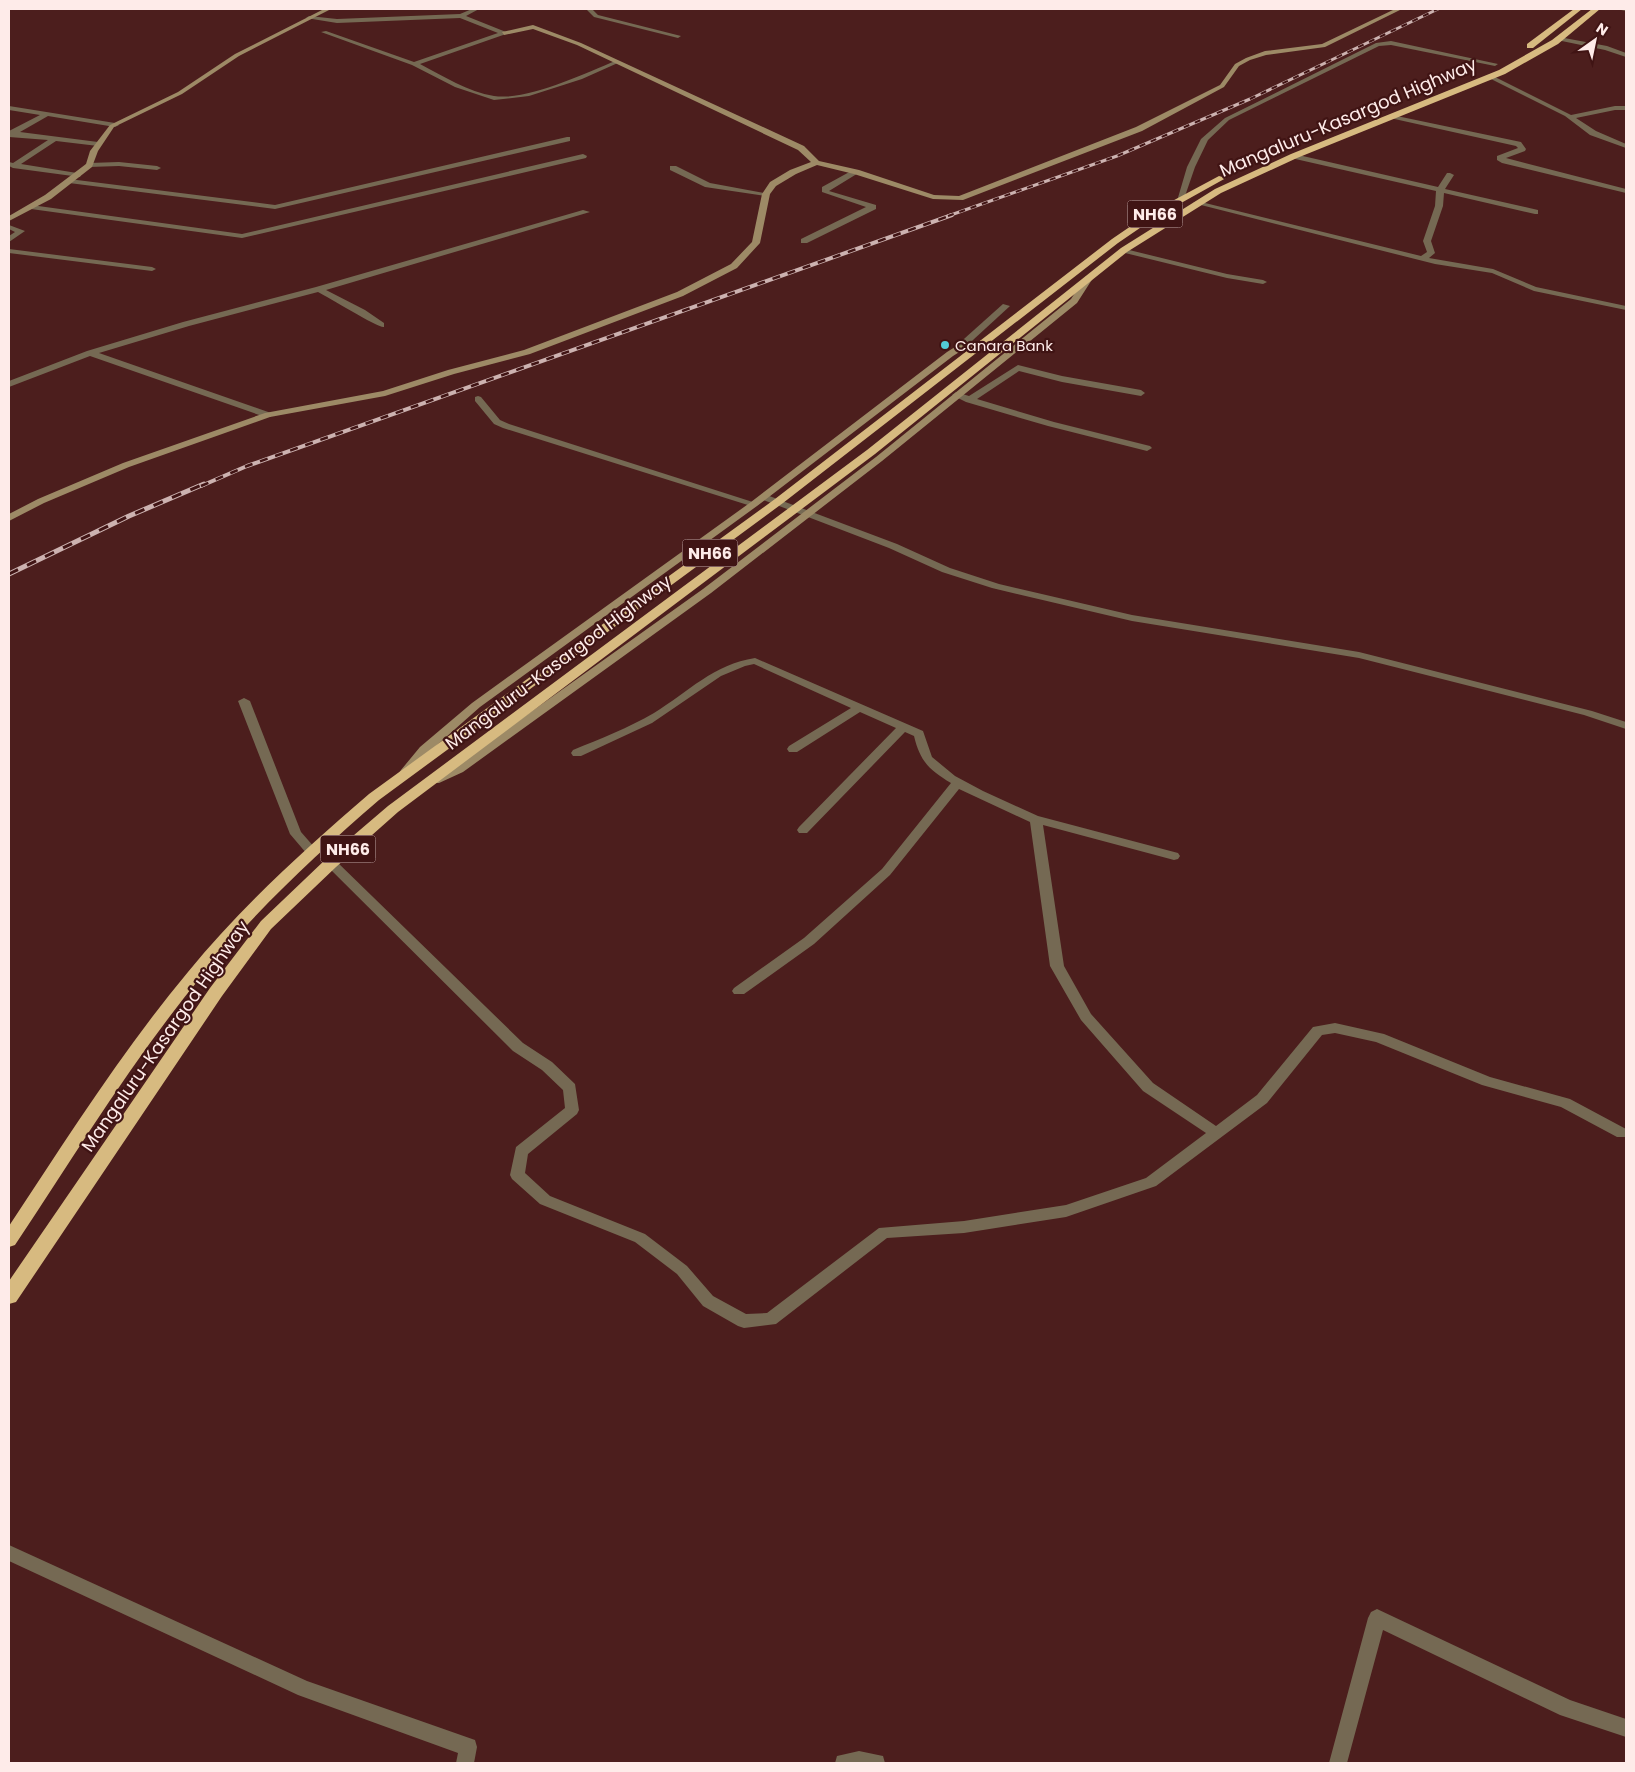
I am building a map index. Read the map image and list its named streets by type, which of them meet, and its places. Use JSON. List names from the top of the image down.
{
  "streets": {
    "highway": ["Mangaluru-Kasargod Highway", "NH66"]
  },
  "places": ["Canara Bank"],
  "north": "top right"
}
